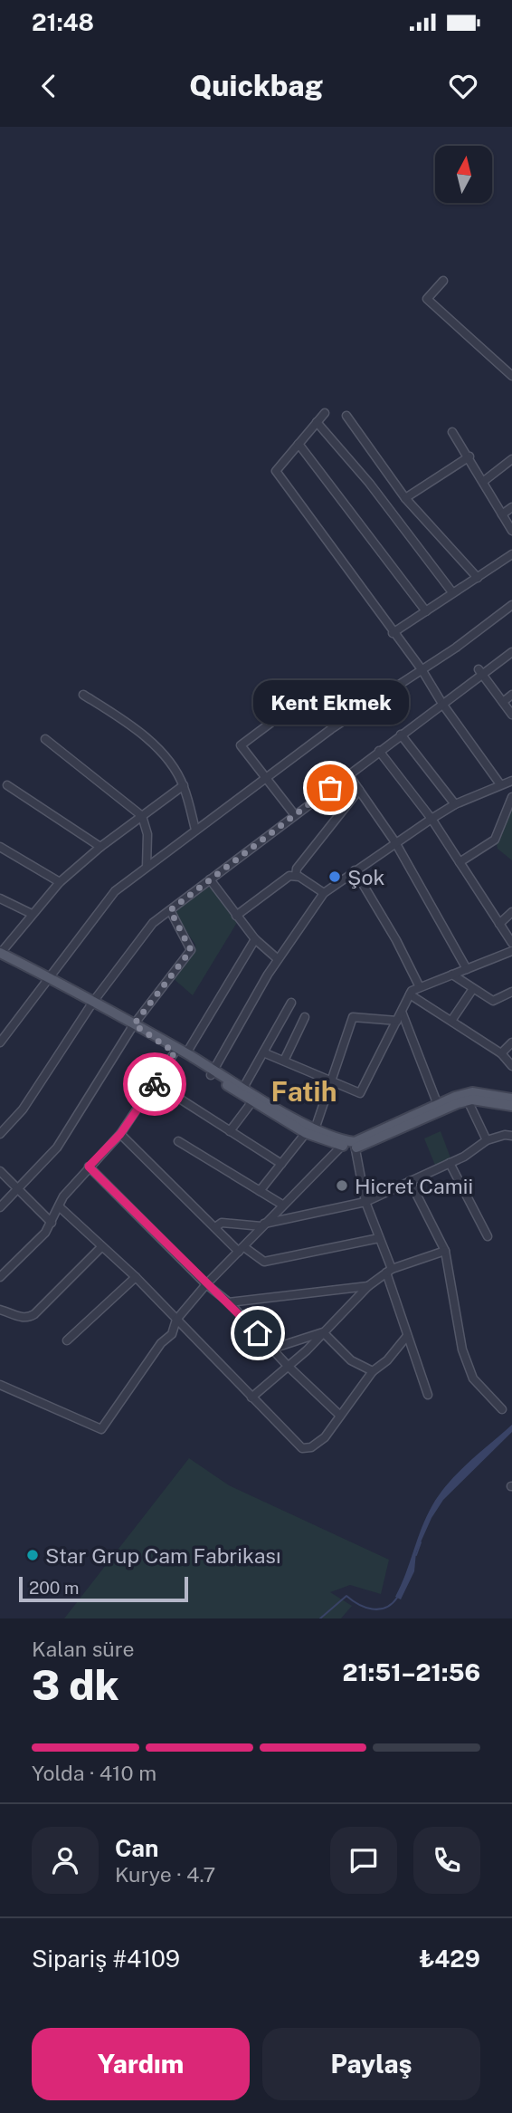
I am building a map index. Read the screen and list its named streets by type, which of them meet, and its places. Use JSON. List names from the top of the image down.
{
  "districts": ["Fatih"],
  "places": [
    "Kent Ekmek",
    "Şok",
    "Hicret Camii",
    "Star Grup Cam Fabrikası"
  ],
  "scale_bar": "200 m",
  "north": "top",
  "page": {
    "status": "21:48",
    "header": "Quickbag",
    "bubble": "Kent Ekmek",
    "scale": "200 m",
    "heading": ["3 dk", "Kalan süre", "21:51–21:56"],
    "panel": [
      "Can",
      "Kurye · 4.7",
      "Sipariş #4109",
      "₺429"
    ],
    "bar": "Yolda · 410 m",
    "buttons": ["Yardım", "Paylaş"]
  }
}
